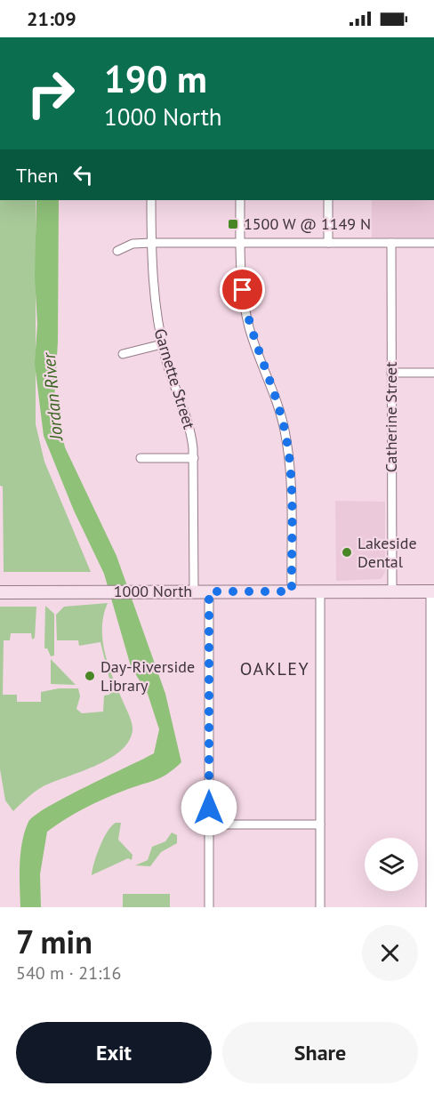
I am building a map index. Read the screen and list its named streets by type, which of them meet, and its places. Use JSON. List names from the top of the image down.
{
  "streets": {
    "street": ["Garnette Street", "Catherine Street", "1000 North"]
  },
  "crossings": [
    ["Garnette Street", "1000 North"],
    ["Catherine Street", "1000 North"]
  ],
  "districts": ["OAKLEY"],
  "water": ["Jordan River"],
  "places": {
    "transit": ["1500 W @ 1149 N"],
    "other": ["Lakeside Dental", "Day-Riverside Library"]
  },
  "page": {
    "status": "21:09",
    "turn": ["190 m", "1000 North"],
    "then": "Then",
    "heading": ["7 min", "540 m · 21:16"],
    "buttons": ["Exit", "Share"]
  }
}
